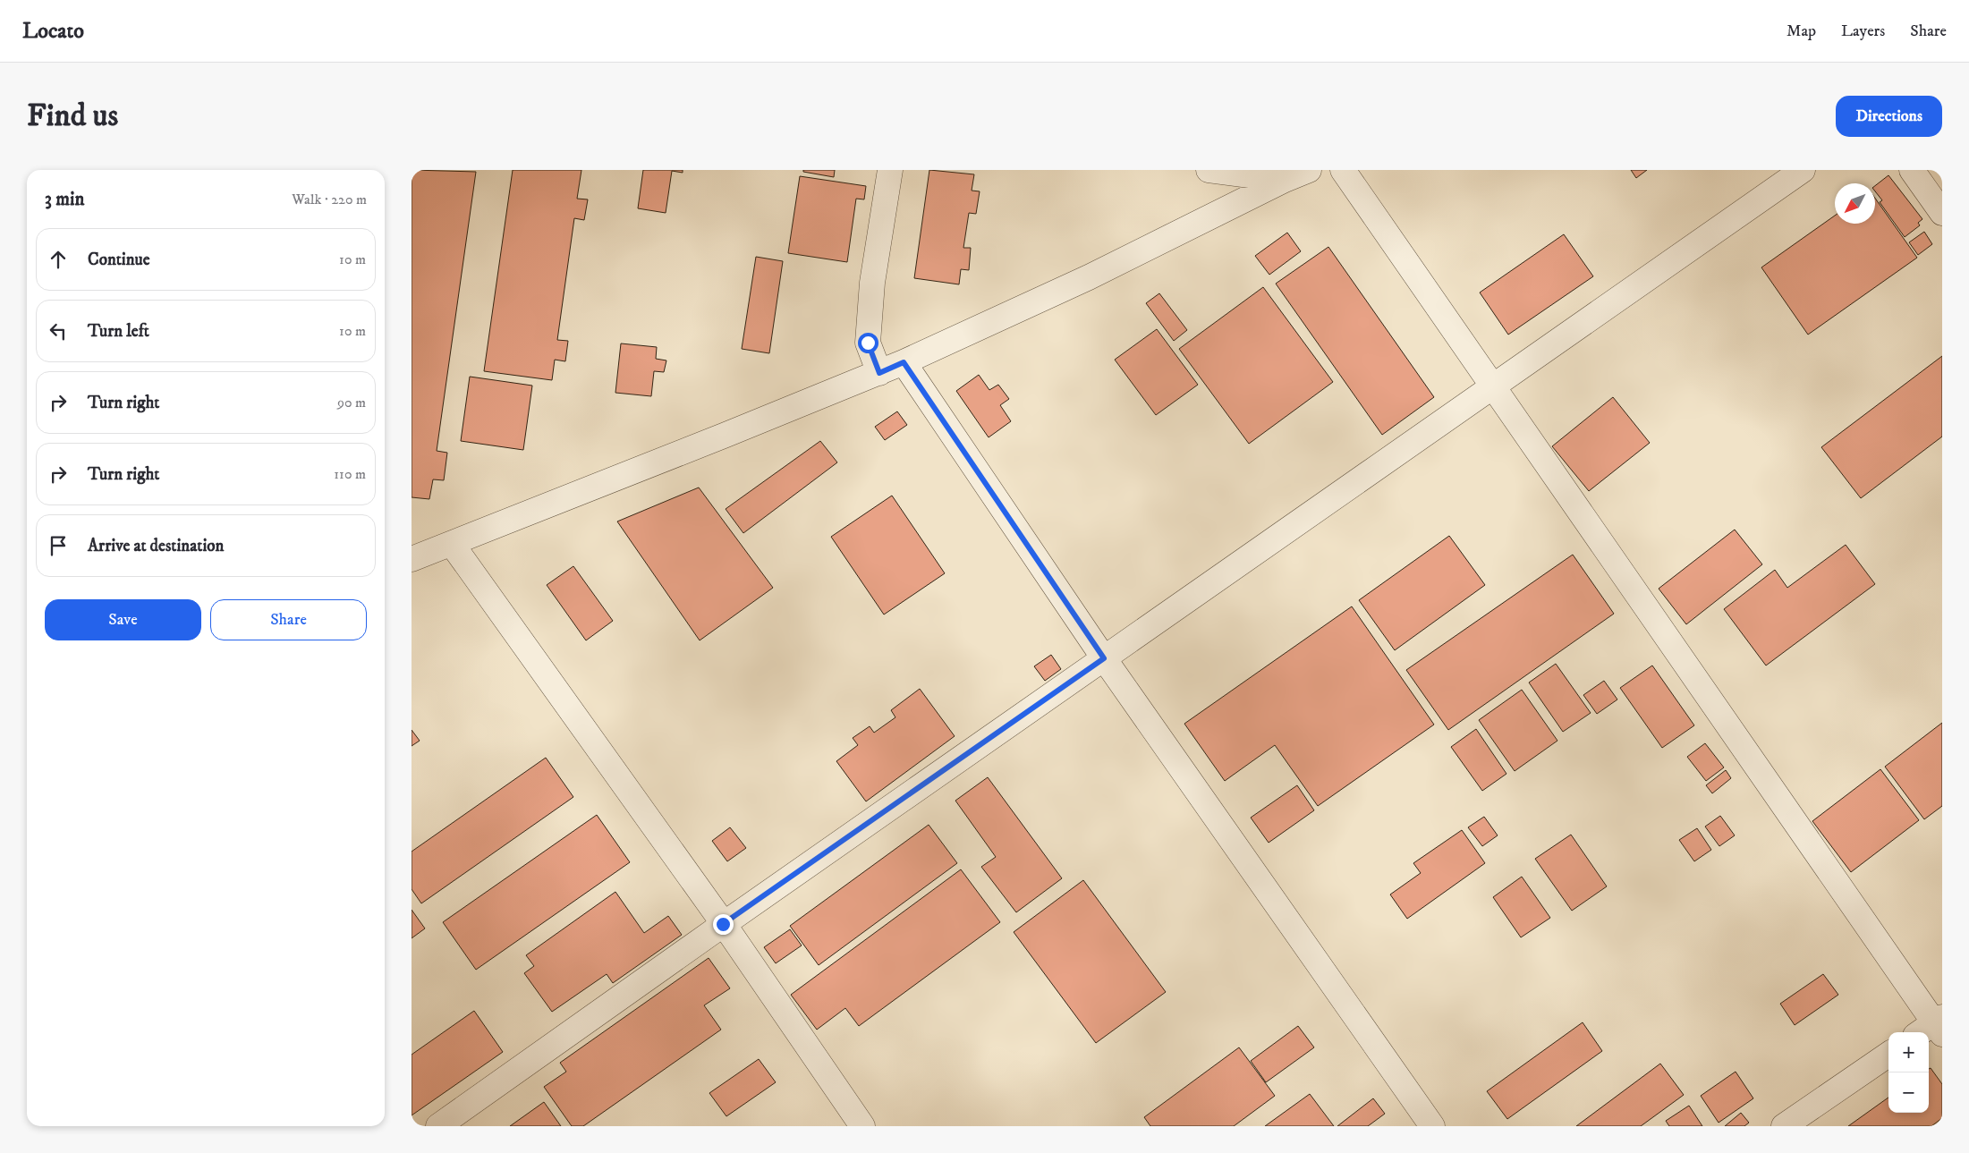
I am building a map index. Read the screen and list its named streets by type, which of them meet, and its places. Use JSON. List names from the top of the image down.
{
  "north": "bottom left",
  "page": {
    "header": "Locato",
    "nav": ["Map", "Layers", "Share"],
    "buttons": [
      "Directions",
      ["Save", "Share"]
    ],
    "title": "Find us",
    "heading": ["3 min", "Walk · 220 m"],
    "list": [
      ["Continue", "10 m"],
      ["Turn left", "10 m"],
      ["Turn right", "90 m"],
      ["Turn right", "110 m"],
      "Arrive at destination"
    ],
    "map_buttons": ["+", "−"]
  }
}
